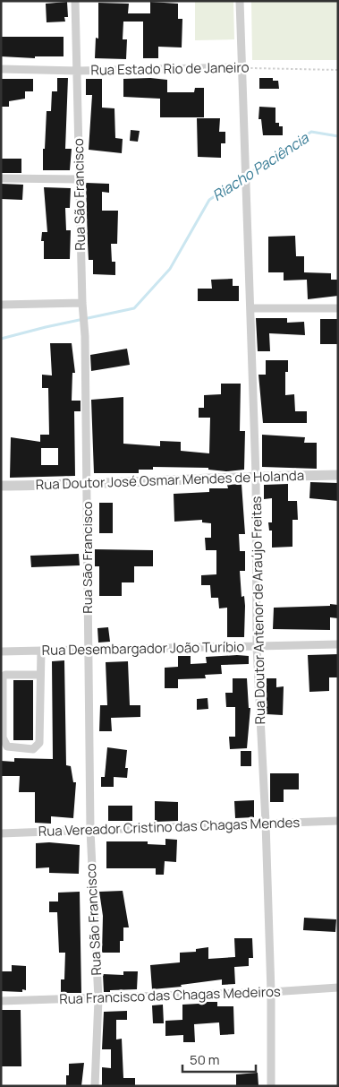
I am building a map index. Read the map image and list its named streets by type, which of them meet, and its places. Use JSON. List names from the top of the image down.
{
  "streets": {
    "street": [
      "Rua Estado Rio de Janeiro",
      "Rua São Francisco",
      "Rua Doutor José Osmar Mendes de Holanda",
      "Rua Doutor Antenor de Araújo Freitas",
      "Rua Desembargador João Turíbio",
      "Rua Vereador Cristino das Chagas Mendes",
      "Rua Francisco das Chagas Medeiros"
    ]
  },
  "crossings": [
    ["Rua Estado Rio de Janeiro", "Rua São Francisco"],
    ["Rua Estado Rio de Janeiro", "Rua Doutor Antenor de Araújo Freitas"],
    ["Rua São Francisco", "Rua Doutor José Osmar Mendes de Holanda"],
    ["Rua São Francisco", "Rua Desembargador João Turíbio"],
    ["Rua São Francisco", "Rua Vereador Cristino das Chagas Mendes"],
    ["Rua São Francisco", "Rua Francisco das Chagas Medeiros"],
    ["Rua Doutor José Osmar Mendes de Holanda", "Rua Doutor Antenor de Araújo Freitas"],
    ["Rua Doutor Antenor de Araújo Freitas", "Rua Desembargador João Turíbio"],
    ["Rua Doutor Antenor de Araújo Freitas", "Rua Vereador Cristino das Chagas Mendes"],
    ["Rua Doutor Antenor de Araújo Freitas", "Rua Francisco das Chagas Medeiros"]
  ],
  "water": ["Riacho Paciência"],
  "scale_bar": "50 m"
}
